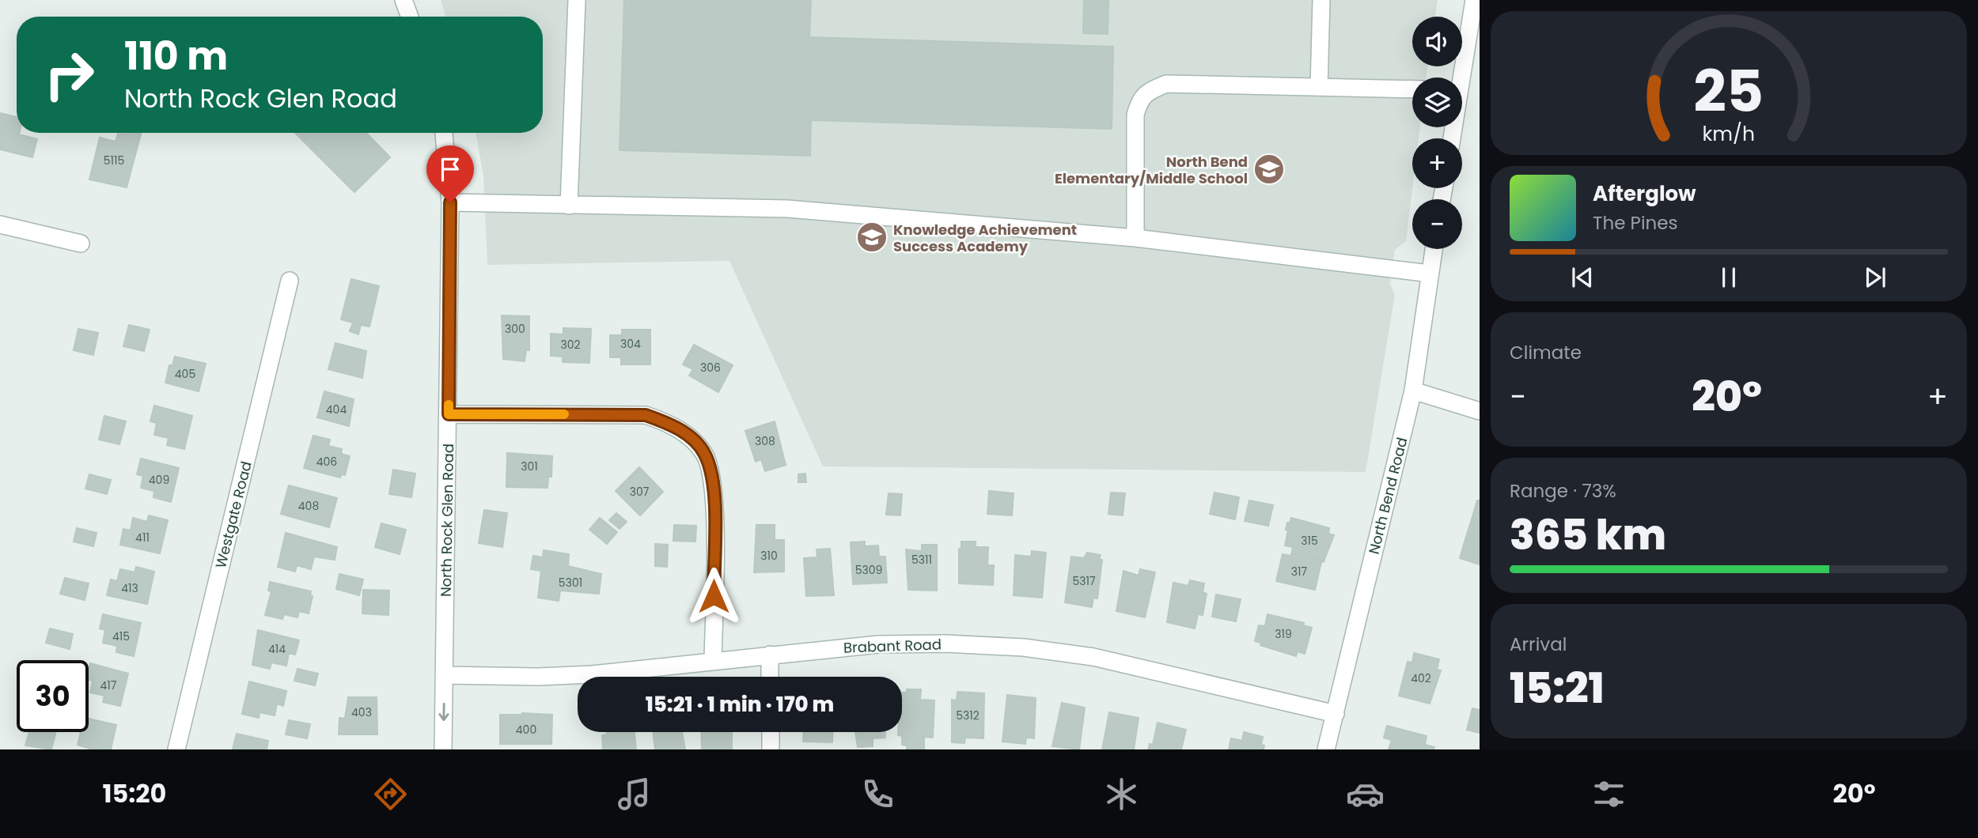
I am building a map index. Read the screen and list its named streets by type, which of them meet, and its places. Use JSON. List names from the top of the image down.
{
  "streets": {
    "street": [
      "North Bend Road",
      "Westgate Road",
      "North Rock Glen Road",
      "Brabant Road"
    ]
  },
  "crossings": [
    ["North Bend Road", "Brabant Road"],
    ["North Rock Glen Road", "Brabant Road"]
  ],
  "places": {
    "school or university": ["North Bend Elementary/Middle School", "Knowledge Achievement Success Academy"]
  },
  "house_numbers": [
    "5115",
    "300",
    "304",
    "302",
    "306",
    "405",
    "404",
    "308",
    "406",
    "301",
    "409",
    "307",
    "408",
    "411",
    "315",
    "310",
    "5311",
    "5309",
    "317",
    "5317",
    "5301",
    "413",
    "319",
    "415",
    "414",
    "402",
    "417",
    "403",
    "5312",
    "400"
  ],
  "page": {
    "map_buttons": ["+", "−"],
    "turn": ["110 m", "North Rock Glen Road"],
    "song": ["Afterglow", "The Pines"],
    "tile": [
      "Climate",
      ["Range · 73%", "365 km"],
      ["Arrival", "15:21"]
    ],
    "heat": ["−", "20°", "+"],
    "limit": "30",
    "trip": "15:21 · 1 min · 170 m",
    "tabs": ["15:20", "20°"],
    "gauge": ["25", "km/h"]
  }
}
